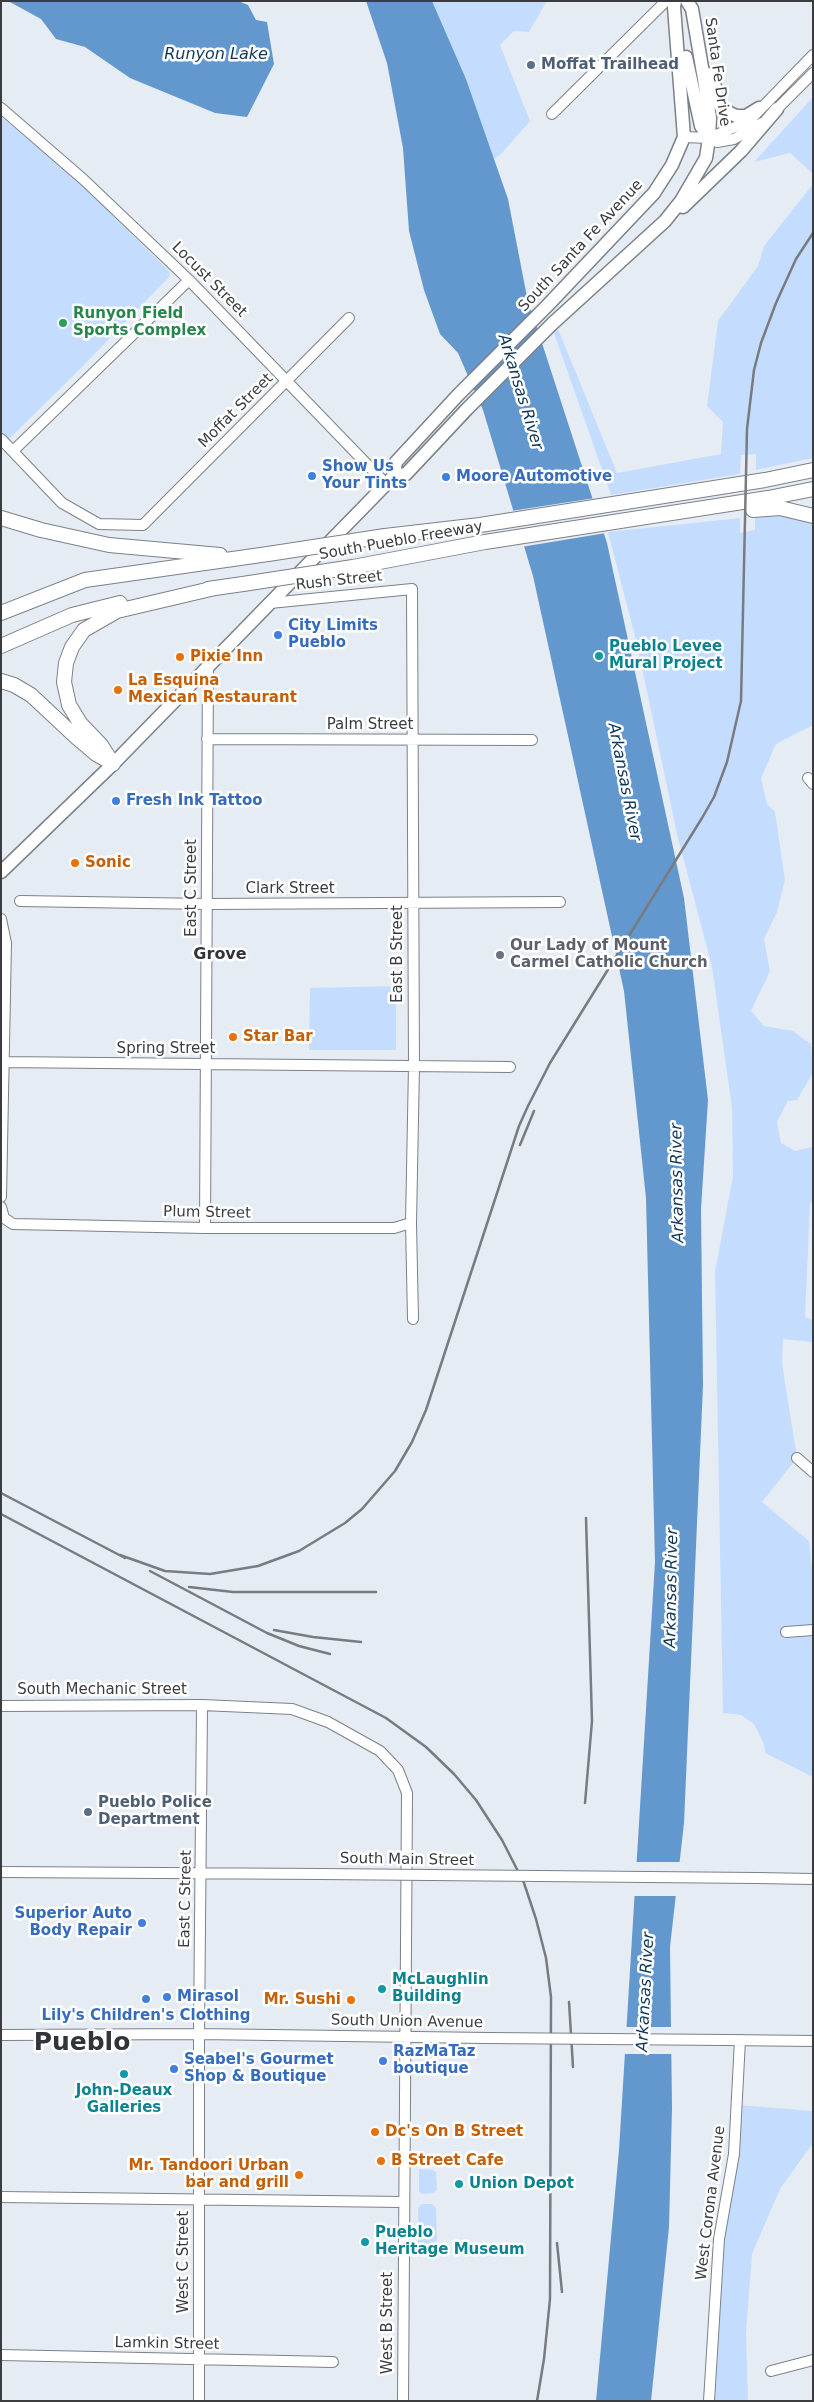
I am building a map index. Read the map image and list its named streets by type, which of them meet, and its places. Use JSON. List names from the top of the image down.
{
  "streets": {
    "highway": ["South Pueblo Freeway"],
    "main road": ["Santa Fe Drive", "South Santa Fe Avenue"],
    "street": [
      "Locust Street",
      "Moffat Street",
      "Rush Street",
      "Palm Street",
      "East C Street",
      "Clark Street",
      "East B Street",
      "Spring Street",
      "Plum Street",
      "South Mechanic Street",
      "South Main Street",
      "South Union Avenue",
      "West Corona Avenue",
      "West C Street",
      "West B Street",
      "Lamkin Street"
    ]
  },
  "crossings": [
    ["Santa Fe Drive", "South Santa Fe Avenue"],
    ["South Santa Fe Avenue", "Locust Street"],
    ["South Santa Fe Avenue", "Rush Street"],
    ["South Santa Fe Avenue", "East C Street"],
    ["Locust Street", "Moffat Street"],
    ["Rush Street", "East B Street"],
    ["Palm Street", "East C Street"],
    ["Palm Street", "East B Street"],
    ["East C Street", "Clark Street"],
    ["East C Street", "Spring Street"],
    ["East C Street", "Plum Street"],
    ["East C Street", "South Mechanic Street"],
    ["East C Street", "South Main Street"],
    ["East C Street", "South Union Avenue"],
    ["East C Street", "West C Street"],
    ["Clark Street", "East B Street"],
    ["East B Street", "Spring Street"],
    ["East B Street", "Plum Street"],
    ["South Union Avenue", "West Corona Avenue"],
    ["South Union Avenue", "West C Street"],
    ["South Union Avenue", "West B Street"],
    ["West C Street", "Lamkin Street"]
  ],
  "districts": ["Grove", "Pueblo"],
  "water": ["Runyon Lake", "Arkansas River"],
  "places": [
    "Moffat Trailhead",
    "Runyon Field Sports Complex",
    "Show Us Your Tints",
    "Moore Automotive",
    "City Limits Pueblo",
    "Pueblo Levee Mural Project",
    "Pixie Inn",
    "La Esquina Mexican Restaurant",
    "Fresh Ink Tattoo",
    "Sonic",
    "Our Lady of Mount Carmel Catholic Church",
    "Star Bar",
    "Pueblo Police Department",
    "Superior Auto Body Repair",
    "McLaughlin Building",
    "Mirasol",
    "Lily's Children's Clothing",
    "Mr. Sushi",
    "RazMaTaz boutique",
    "Seabel's Gourmet Shop & Boutique",
    "John-Deaux Galleries",
    "Dc's On B Street",
    "B Street Cafe",
    "Mr. Tandoori Urban bar and grill",
    "Union Depot",
    "Pueblo Heritage Museum"
  ]
}
